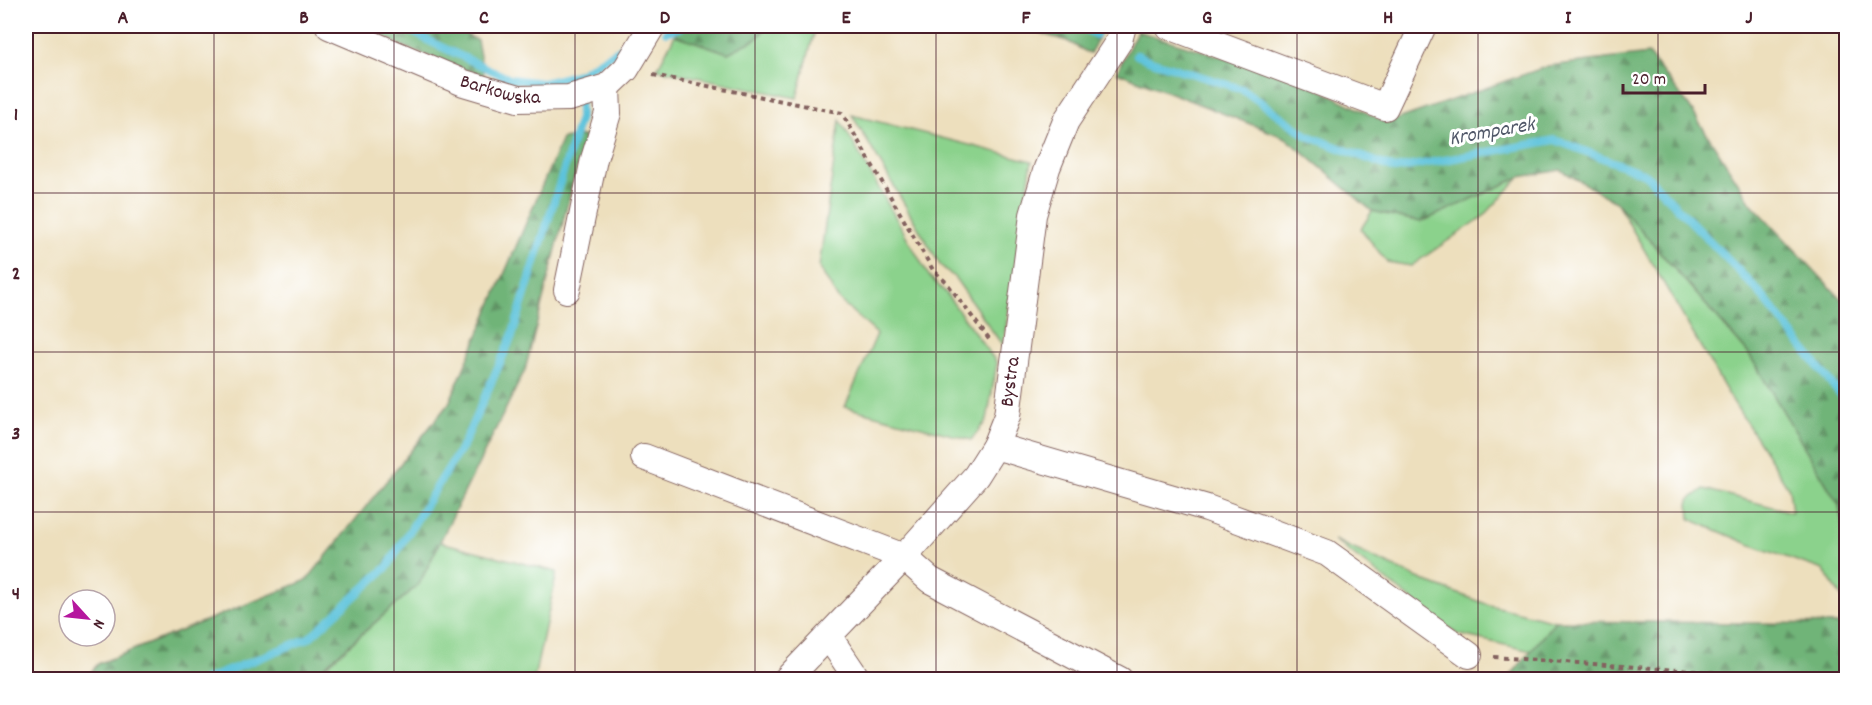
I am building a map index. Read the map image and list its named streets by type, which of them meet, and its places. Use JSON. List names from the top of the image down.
{
  "streets": {
    "street": ["Barkowska", "Bystra"]
  },
  "water": ["Kromparek"],
  "scale_bar": "20 m",
  "north": "bottom right",
  "grid": {
    "columns": [
      "A",
      "B",
      "C",
      "D",
      "E",
      "F",
      "G",
      "H",
      "I",
      "J"
    ],
    "rows": [
      "1",
      "2",
      "3",
      "4"
    ]
  }
}
